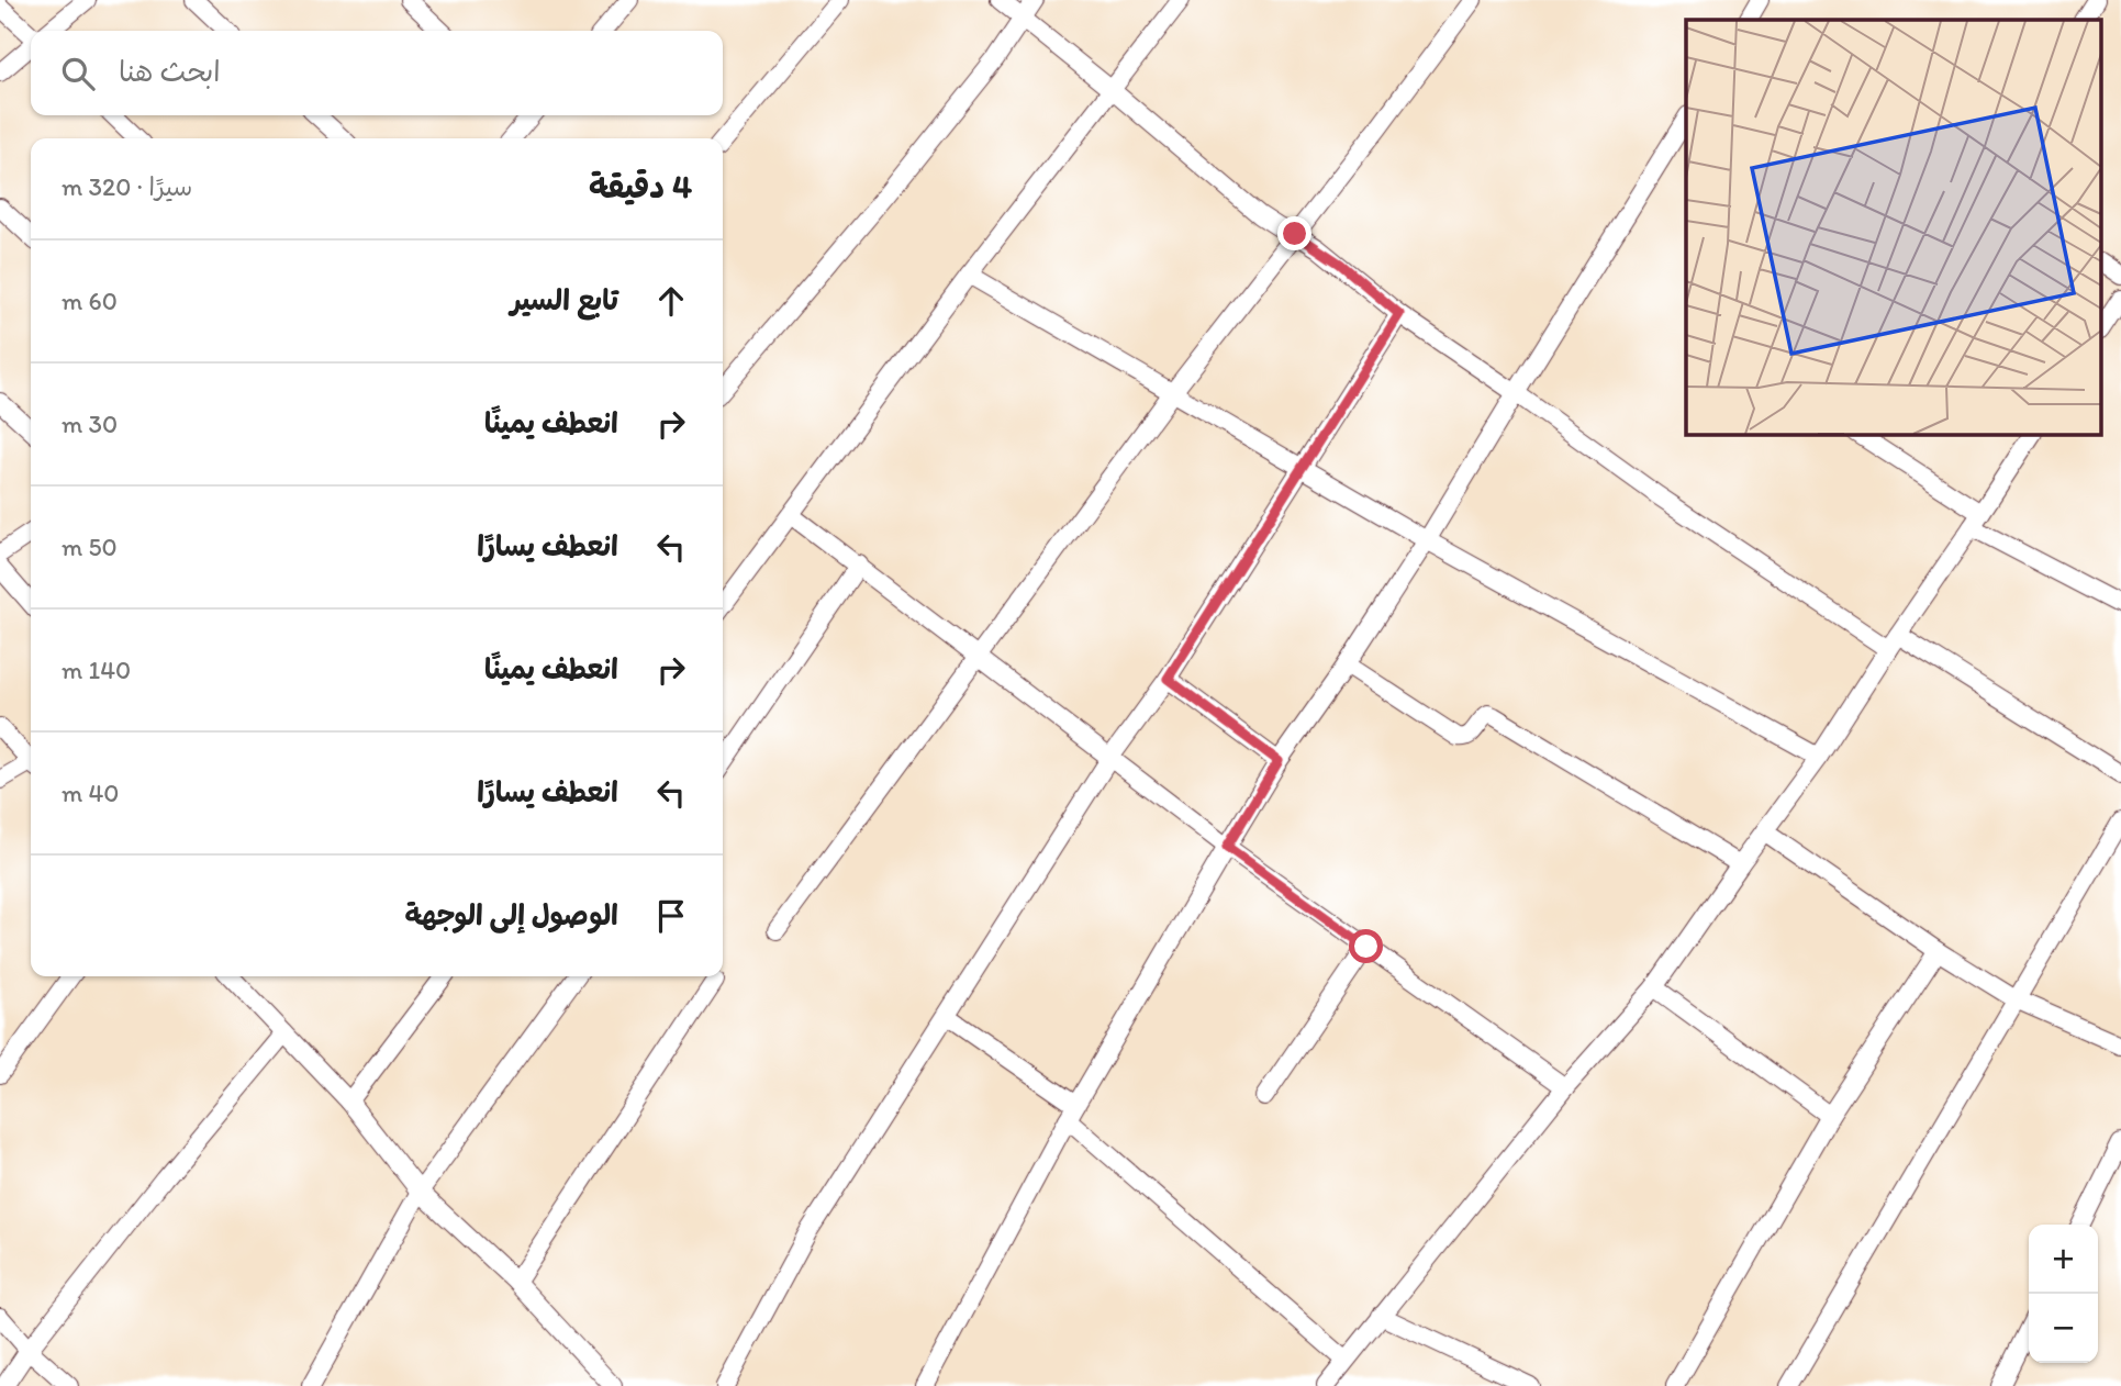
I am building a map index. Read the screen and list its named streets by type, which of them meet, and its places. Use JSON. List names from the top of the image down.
{
  "page": {
    "search": "ابحث هنا",
    "heading": ["4 دقيقة", "سيرًا · 320 m"],
    "list": [
      ["تابع السير", "60 m"],
      ["انعطف يمينًا", "30 m"],
      ["انعطف يسارًا", "50 m"],
      ["انعطف يمينًا", "140 m"],
      ["انعطف يسارًا", "40 m"],
      "الوصول إلى الوجهة"
    ],
    "map_buttons": ["+", "−"]
  }
}
